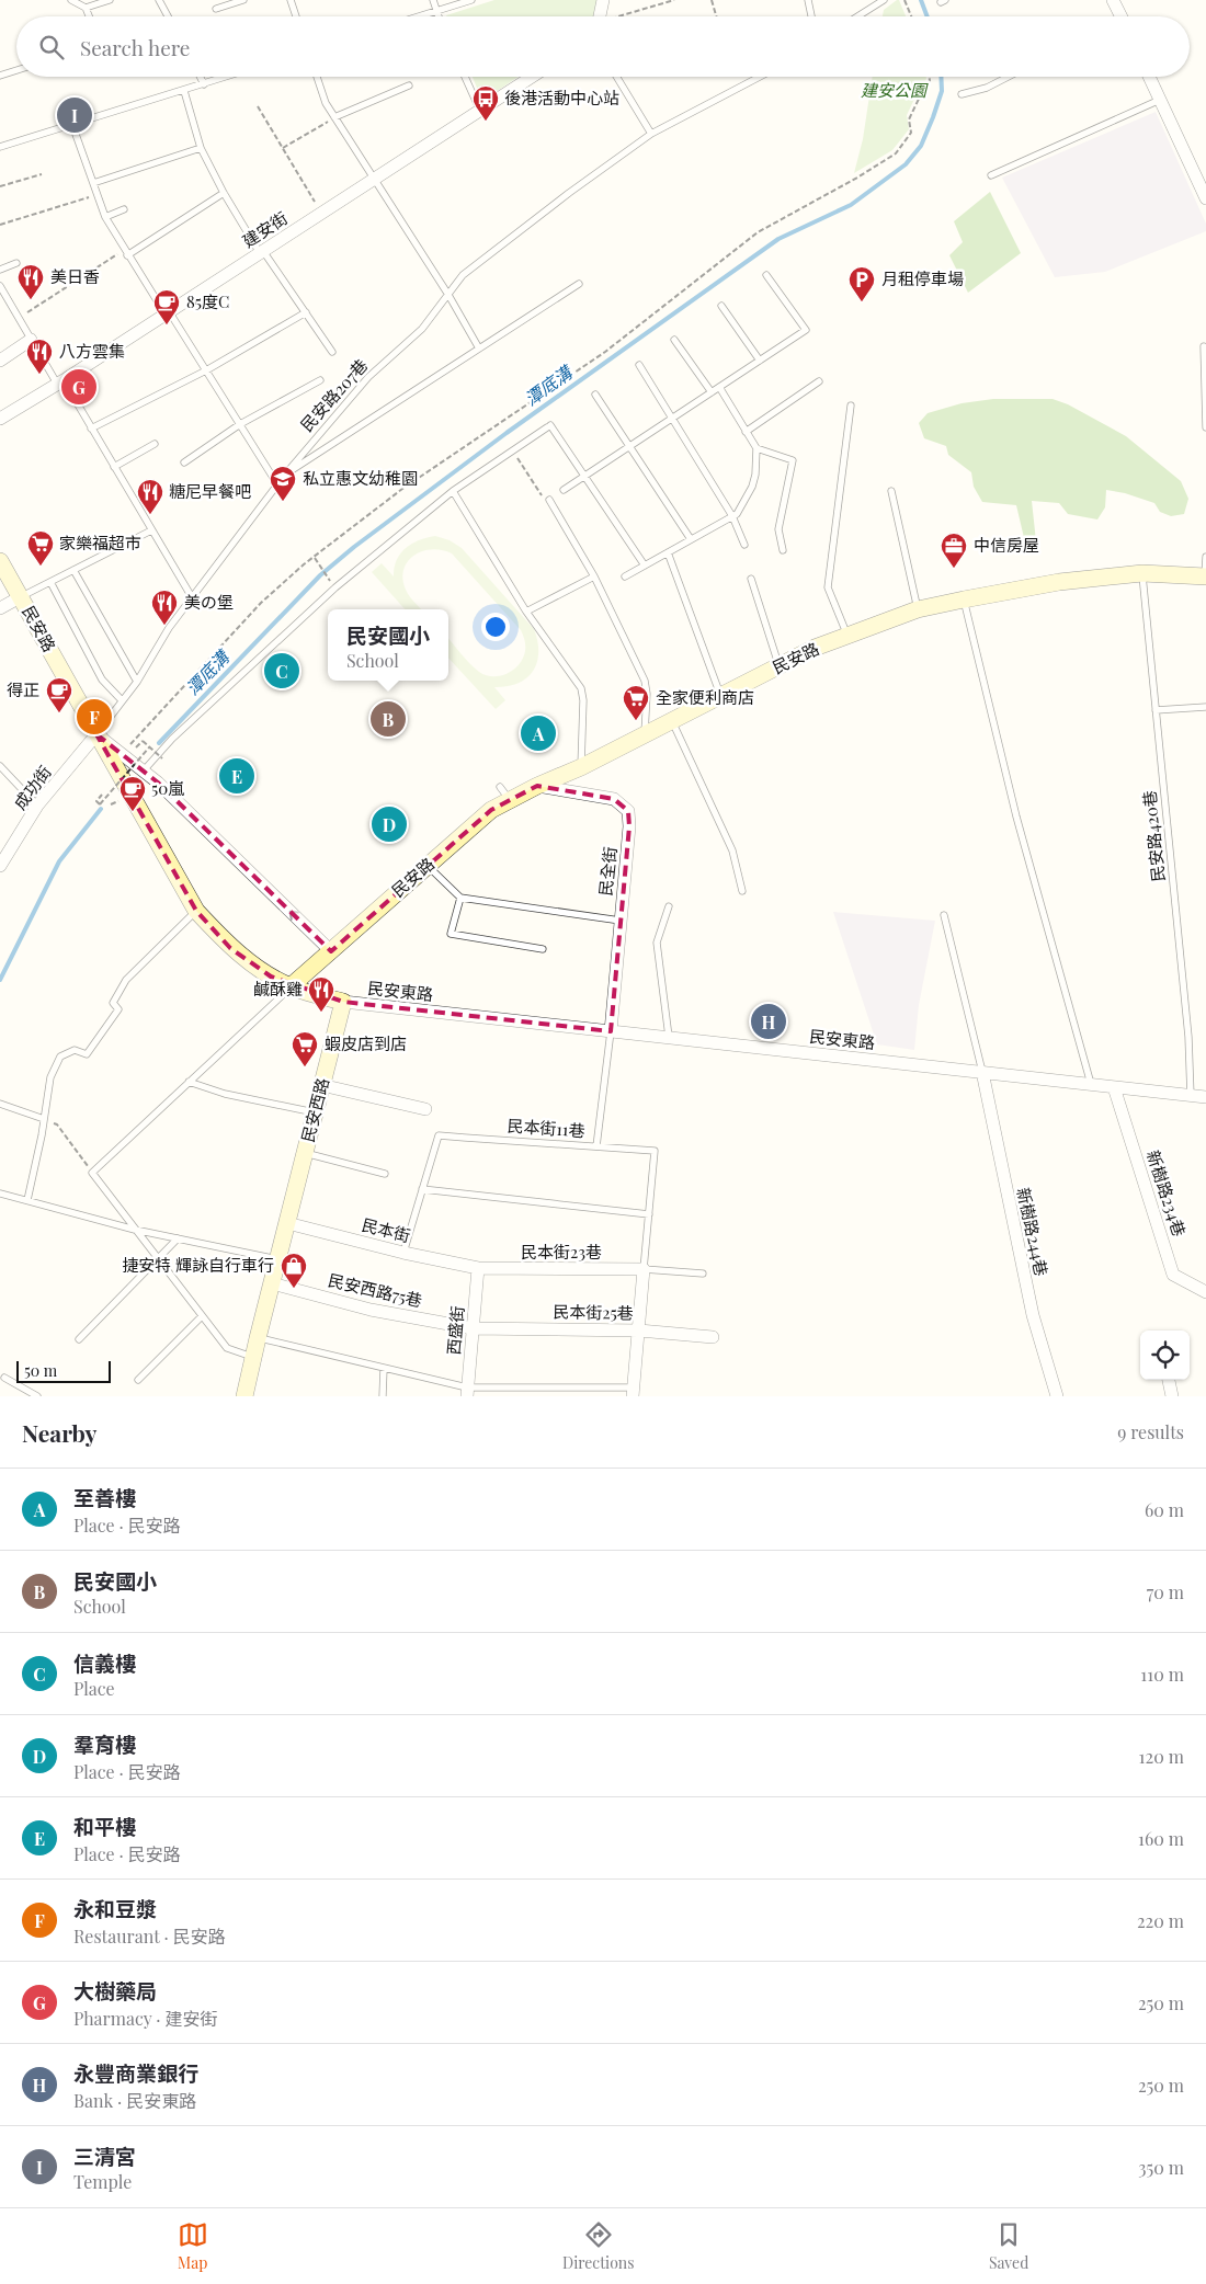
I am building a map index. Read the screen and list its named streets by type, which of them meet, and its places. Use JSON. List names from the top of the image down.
{
  "streets": {
    "street": [
      "建安街",
      "民安路",
      "成功街",
      "民全街",
      "民安東路",
      "民安西路",
      "新樹路234巷",
      "民本街",
      "新樹路244巷",
      "民本街23巷",
      "民安西路75巷",
      "民本街25巷",
      "西盛街"
    ],
    "lane": ["民安路207巷", "民安路420巷", "民本街11巷"]
  },
  "crossings": [
    ["民安路207巷", "民安路"],
    ["民安路207巷", "成功街"],
    ["民安路", "成功街"],
    ["民安路", "民安路420巷"],
    ["民安路", "民全街"],
    ["民安路420巷", "民安東路"],
    ["民全街", "民安東路"],
    ["民安東路", "民安西路"],
    ["民安東路", "新樹路234巷"],
    ["民安東路", "新樹路244巷"],
    ["民安西路", "民本街"],
    ["民安西路", "民安西路75巷"],
    ["民本街11巷", "民本街"],
    ["民本街11巷", "民本街23巷"],
    ["民本街", "民本街23巷"],
    ["民本街", "西盛街"],
    ["民本街23巷", "西盛街"],
    ["民安西路75巷", "民本街25巷"],
    ["民安西路75巷", "西盛街"],
    ["民本街25巷", "西盛街"]
  ],
  "water": ["潭底溝"],
  "parks": ["建安公園"],
  "places": {
    "bus stop": ["後港活動中心站"],
    "restaurant": [
      "美日香",
      "八方雲集",
      "糖尼早餐吧",
      "美の堡",
      "鹹酥雞"
    ],
    "parking": ["月租停車場"],
    "cafe": ["85度C", "得正", "50嵐"],
    "school or university": ["私立惠文幼稚園"],
    "supermarket": ["家樂福超市", "全家便利商店", "蝦皮店到店"],
    "office": ["中信房屋"],
    "shop": ["捷安特 輝詠自行車行"]
  },
  "scale_bar": "50 m",
  "page": {
    "search": "Search here",
    "pins": [
      "I",
      "G",
      "C",
      "F",
      "B",
      "A",
      "E",
      "D",
      "H"
    ],
    "popup": ["民安國小", "School"],
    "scale": "50 m",
    "heading": ["Nearby", "9 results"],
    "list": [
      {
        "mark": "A",
        "name": "至善樓",
        "note": "Place · 民安路",
        "value": "60 m"
      },
      {
        "mark": "B",
        "name": "民安國小",
        "note": "School",
        "value": "70 m"
      },
      {
        "mark": "C",
        "name": "信義樓",
        "note": "Place",
        "value": "110 m"
      },
      {
        "mark": "D",
        "name": "羣育樓",
        "note": "Place · 民安路",
        "value": "120 m"
      },
      {
        "mark": "E",
        "name": "和平樓",
        "note": "Place · 民安路",
        "value": "160 m"
      },
      {
        "mark": "F",
        "name": "永和豆漿",
        "note": "Restaurant · 民安路",
        "value": "220 m"
      },
      {
        "mark": "G",
        "name": "大樹藥局",
        "note": "Pharmacy · 建安街",
        "value": "250 m"
      },
      {
        "mark": "H",
        "name": "永豐商業銀行",
        "note": "Bank · 民安東路",
        "value": "250 m"
      },
      {
        "mark": "I",
        "name": "三清宮",
        "note": "Temple",
        "value": "350 m"
      }
    ],
    "nav": ["Map", "Directions", "Saved"]
  }
}
